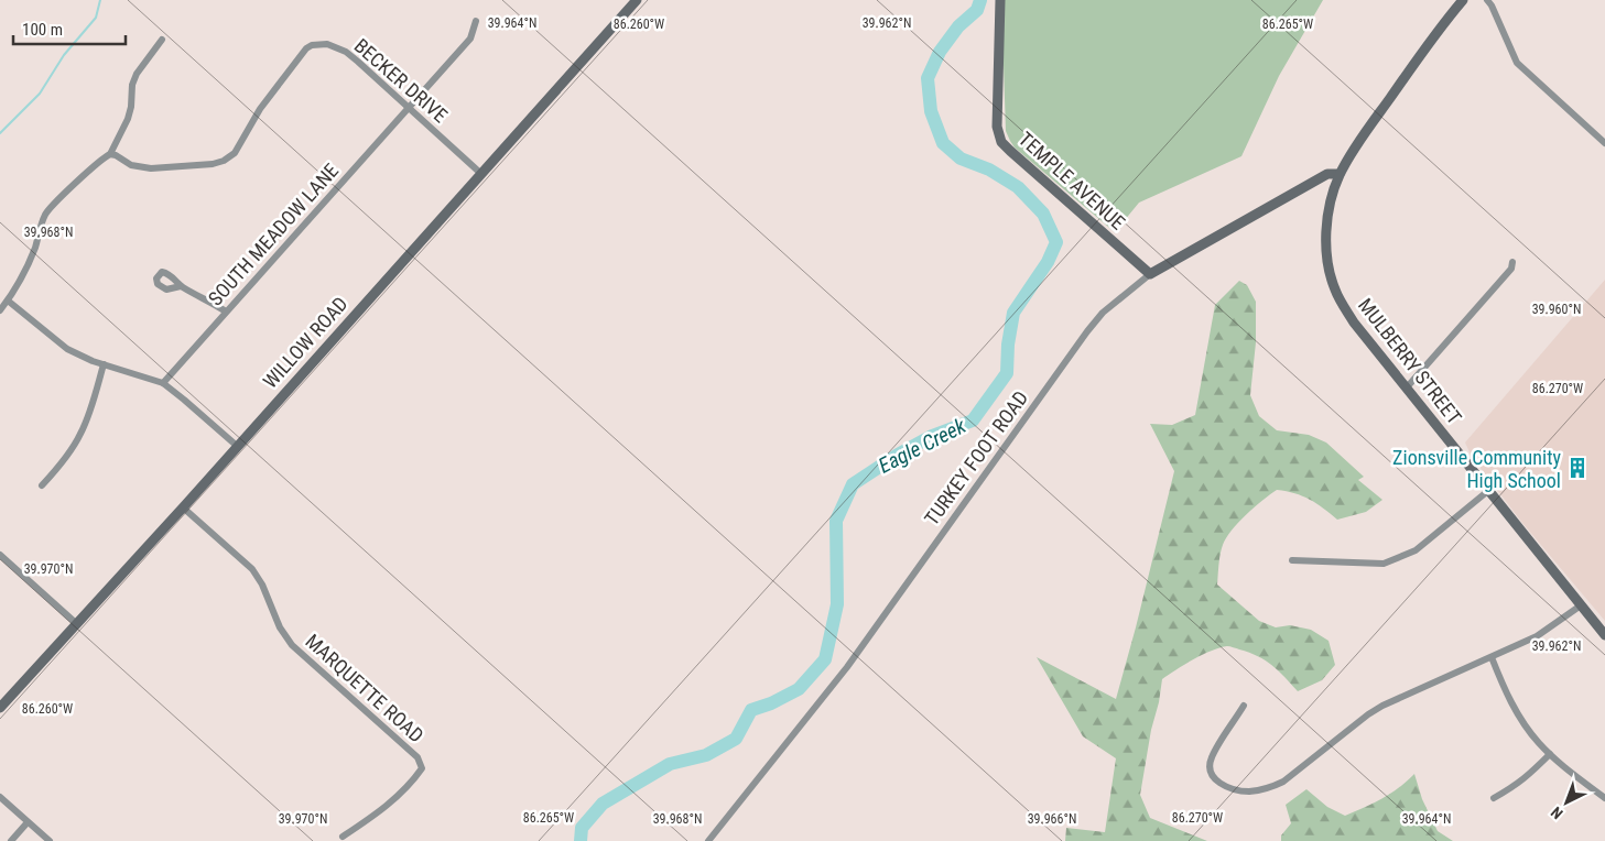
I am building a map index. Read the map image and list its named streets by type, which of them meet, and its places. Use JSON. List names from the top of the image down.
{
  "streets": {
    "street": [
      "BECKER DRIVE",
      "TEMPLE AVENUE",
      "SOUTH MEADOW LANE",
      "WILLOW ROAD",
      "MULBERRY STREET",
      "TURKEY FOOT ROAD",
      "MARQUETTE ROAD"
    ]
  },
  "crossings": [
    ["BECKER DRIVE", "SOUTH MEADOW LANE"],
    ["BECKER DRIVE", "WILLOW ROAD"],
    ["TEMPLE AVENUE", "TURKEY FOOT ROAD"],
    ["WILLOW ROAD", "MARQUETTE ROAD"],
    ["MULBERRY STREET", "TURKEY FOOT ROAD"]
  ],
  "water": ["Eagle Creek"],
  "places": {
    "building": ["Zionsville Community High School"]
  },
  "scale_bar": "100 m",
  "north": "bottom left",
  "coordinates": [
    "39.964°N",
    "39.962°N",
    "86.260°W",
    "86.265°W",
    "39.968°N",
    "39.960°N",
    "86.270°W",
    "39.970°N",
    "39.966°N"
  ]
}
